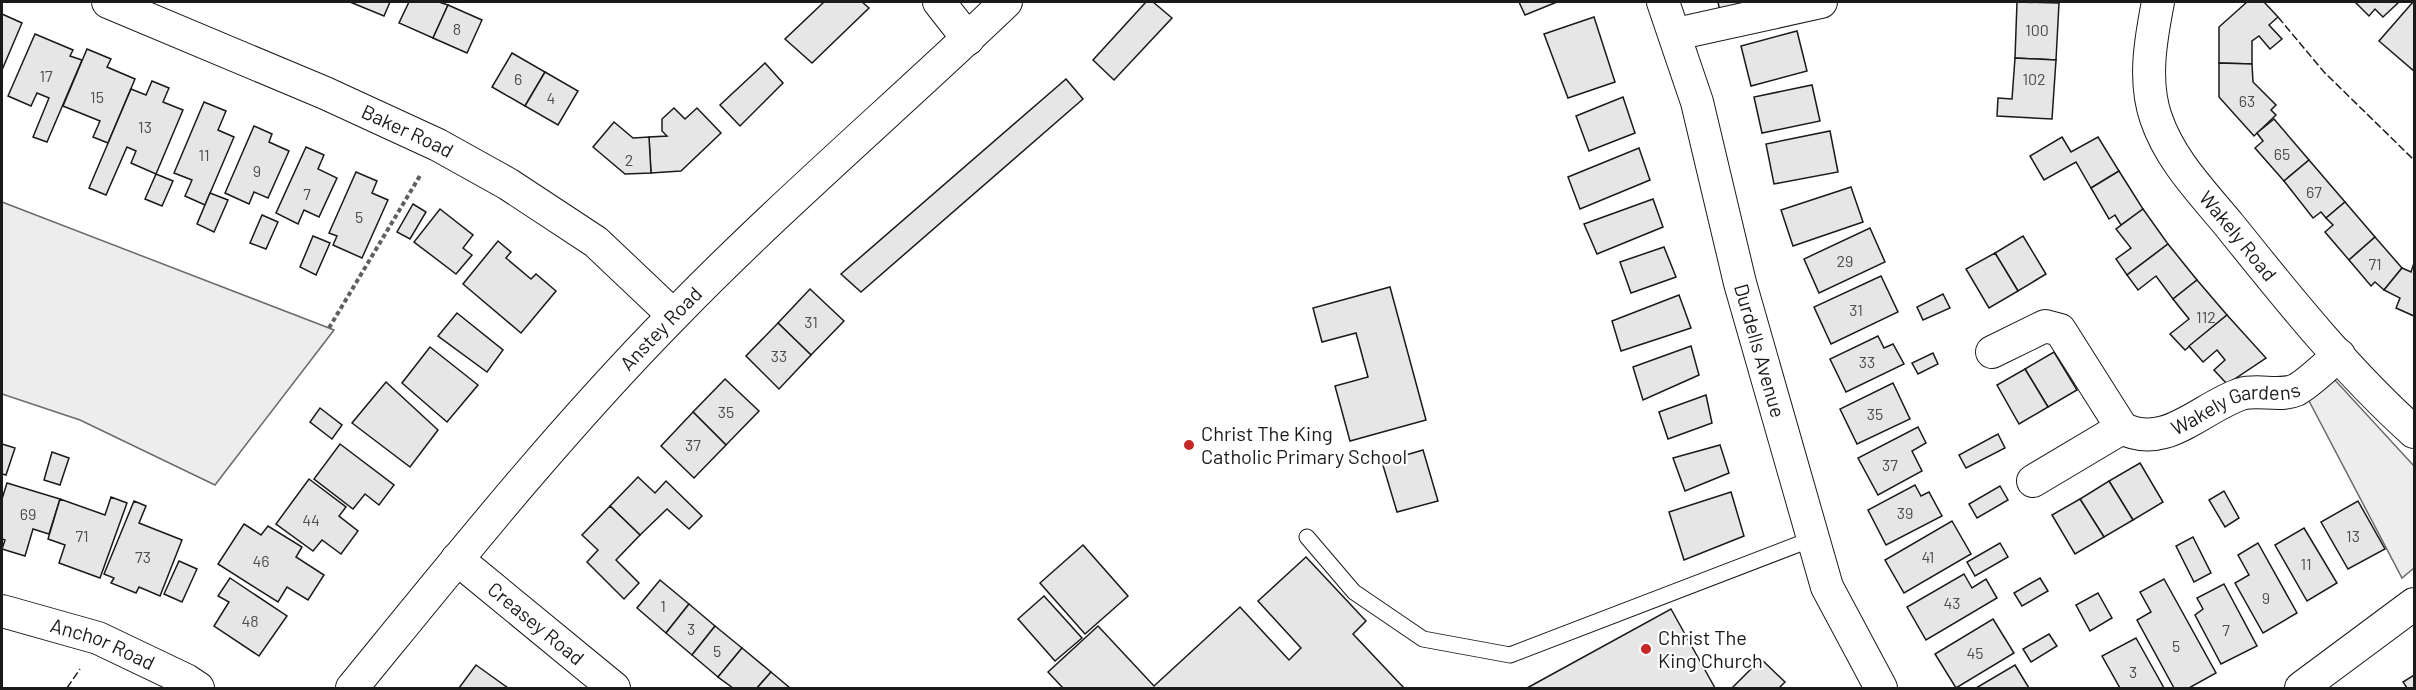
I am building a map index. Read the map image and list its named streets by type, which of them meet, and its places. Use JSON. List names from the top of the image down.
{
  "streets": {
    "street": [
      "Baker Road",
      "Wakely Road",
      "Anstey Road",
      "Durdells Avenue",
      "Wakely Gardens",
      "Creasey Road",
      "Anchor Road"
    ]
  },
  "crossings": [
    ["Baker Road", "Anstey Road"],
    ["Wakely Road", "Wakely Gardens"],
    ["Anstey Road", "Creasey Road"]
  ],
  "places": ["Christ The King Catholic Primary School", "Christ The King Church"],
  "house_numbers": [
    "8",
    "100",
    "17",
    "6",
    "102",
    "15",
    "4",
    "63",
    "13",
    "65",
    "11",
    "2",
    "9",
    "67",
    "7",
    "5",
    "29",
    "71",
    "31",
    "112",
    "31",
    "33",
    "33",
    "35",
    "35",
    "37",
    "37",
    "39",
    "69",
    "44",
    "71",
    "13",
    "73",
    "41",
    "46",
    "11",
    "9",
    "43",
    "1",
    "48",
    "3",
    "7",
    "5",
    "5",
    "45",
    "3"
  ]
}
